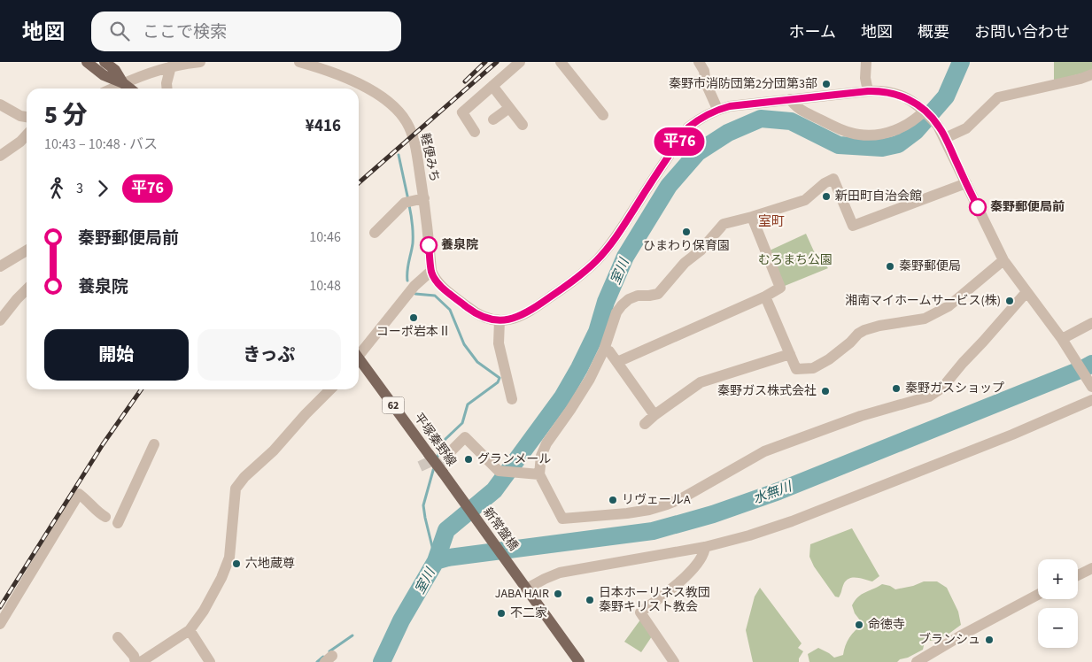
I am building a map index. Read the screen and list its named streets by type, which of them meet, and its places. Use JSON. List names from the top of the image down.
{
  "streets": {
    "main road": ["62", "平塚秦野線", "新常盤橋"],
    "street": ["軽便みち"]
  },
  "crossings": [
    ["62", "新常盤橋"],
    ["平塚秦野線", "新常盤橋"]
  ],
  "districts": ["室町"],
  "water": ["室川", "水無川"],
  "parks": ["むろまち公園"],
  "places": [
    "秦野市消防団第2分団第3部",
    "新田町自治会館",
    "秦野郵便局前",
    "ひまわり保育園",
    "養泉院",
    "秦野郵便局",
    "湘南マイホームサービス(株)",
    "コーポ岩本Ⅱ",
    "秦野ガスショップ",
    "秦野ガス株式会社",
    "グランメール",
    "リヴェールA",
    "六地蔵尊",
    "JABA HAIR",
    "日本ホーリネス教団 秦野キリスト教会",
    "不二家",
    "命徳寺",
    "ブランシュ"
  ],
  "lines": ["bus line 平76"],
  "page": {
    "header": "地図",
    "search": "ここで検索",
    "nav": [
      "ホーム",
      "地図",
      "概要",
      "お問い合わせ"
    ],
    "on_map": "平76",
    "heading": ["5 分", "10:43 – 10:48 · バス", "¥416"],
    "legs": ["3", "平76"],
    "list": [
      {
        "name": "秦野郵便局前",
        "value": "10:46"
      },
      {
        "name": "養泉院",
        "value": "10:48"
      }
    ],
    "buttons": ["開始", "きっぷ"],
    "map_buttons": ["+", "−"]
  }
}
